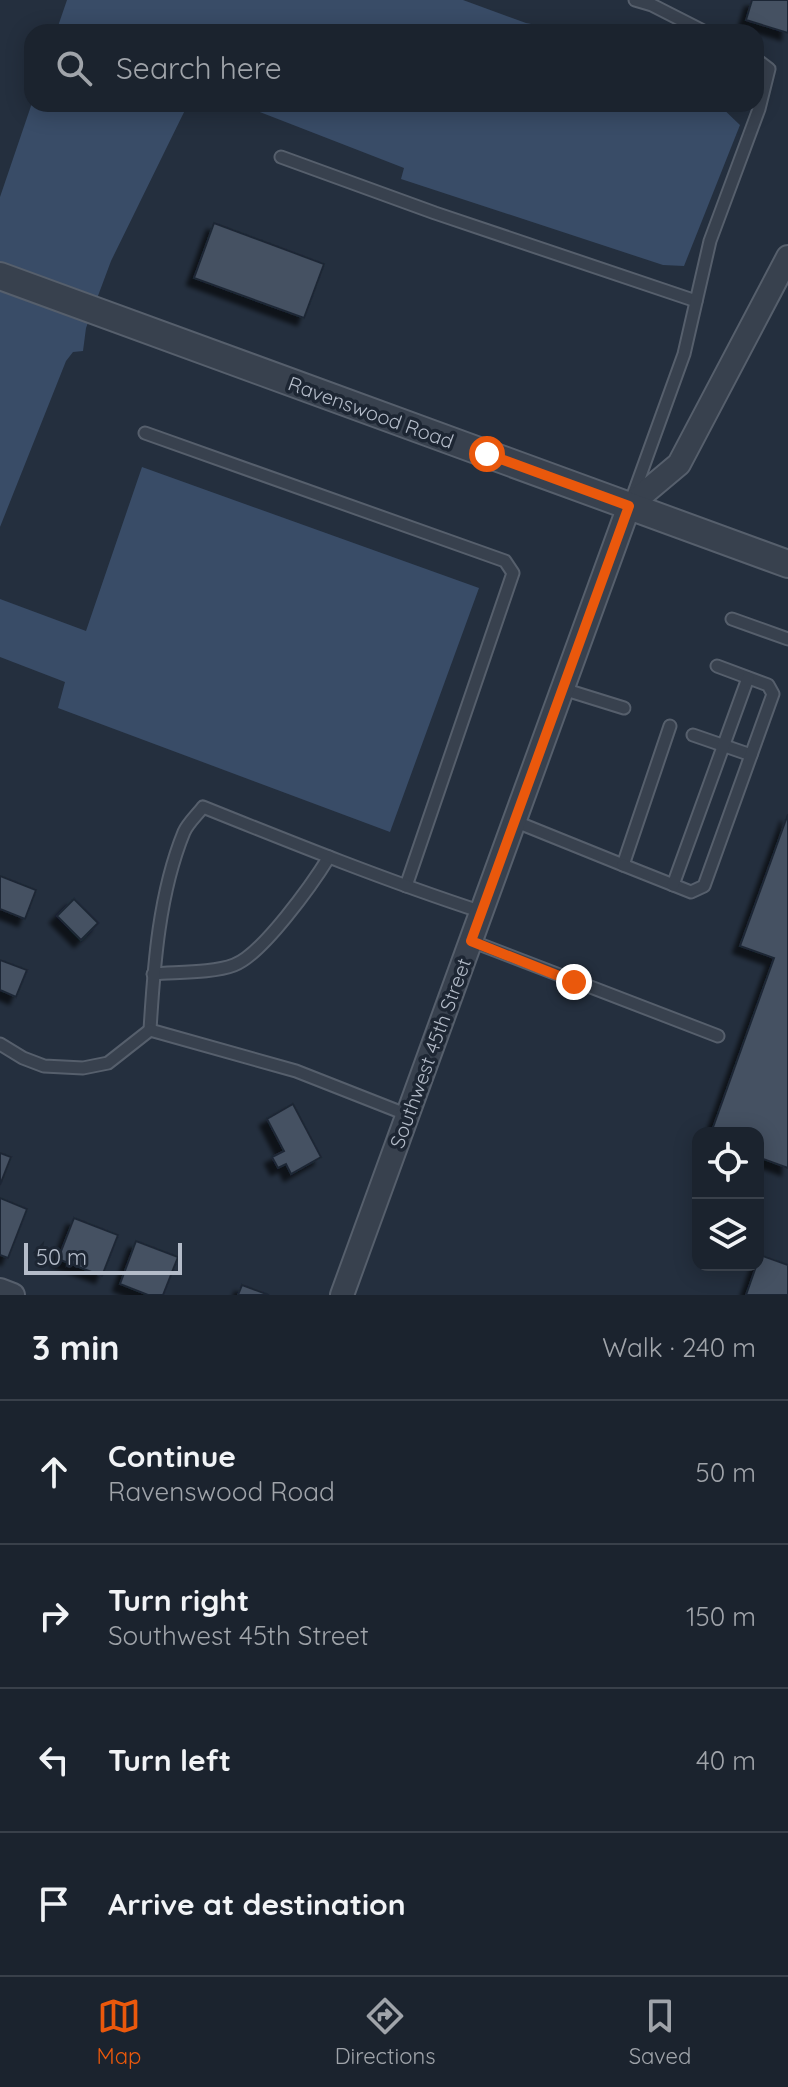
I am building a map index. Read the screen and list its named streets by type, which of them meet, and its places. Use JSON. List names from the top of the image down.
{
  "streets": {
    "street": ["Ravenswood Road", "Southwest 45th Street"]
  },
  "crossings": [
    ["Ravenswood Road", "Southwest 45th Street"]
  ],
  "scale_bar": "50 m",
  "page": {
    "search": "Search here",
    "scale": "50 m",
    "heading": ["3 min", "Walk · 240 m"],
    "list": [
      ["Continue", "Ravenswood Road", "50 m"],
      ["Turn right", "Southwest 45th Street", "150 m"],
      ["Turn left", "40 m"],
      "Arrive at destination"
    ],
    "nav": ["Map", "Directions", "Saved"]
  }
}
